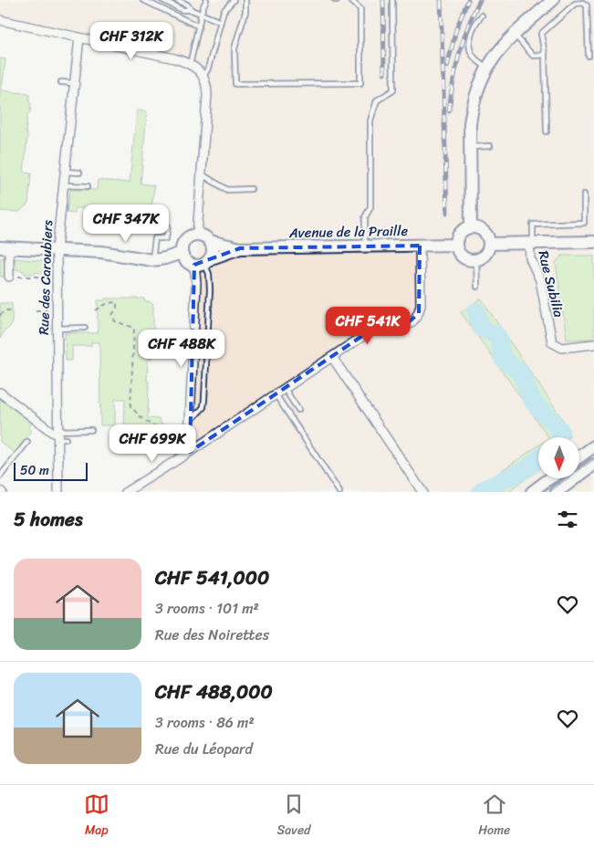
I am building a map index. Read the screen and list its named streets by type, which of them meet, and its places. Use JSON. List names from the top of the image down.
{
  "streets": {
    "street": ["Avenue de la Praille", "Rue des Caroubiers", "Rue Subilia"]
  },
  "scale_bar": "50 m",
  "north": "bottom",
  "page": {
    "price": [
      "CHF 312K",
      "CHF 347K",
      "CHF 541K",
      "CHF 488K",
      "CHF 699K"
    ],
    "scale": "50 m",
    "heading": "5 homes",
    "list": [
      {
        "name": "CHF 541,000",
        "note": "3 rooms · 101 m² · Rue des Noirettes"
      },
      {
        "name": "CHF 488,000",
        "note": "3 rooms · 86 m² · Rue du Léopard"
      }
    ],
    "tabs": ["Map", "Saved", "Home"]
  }
}
